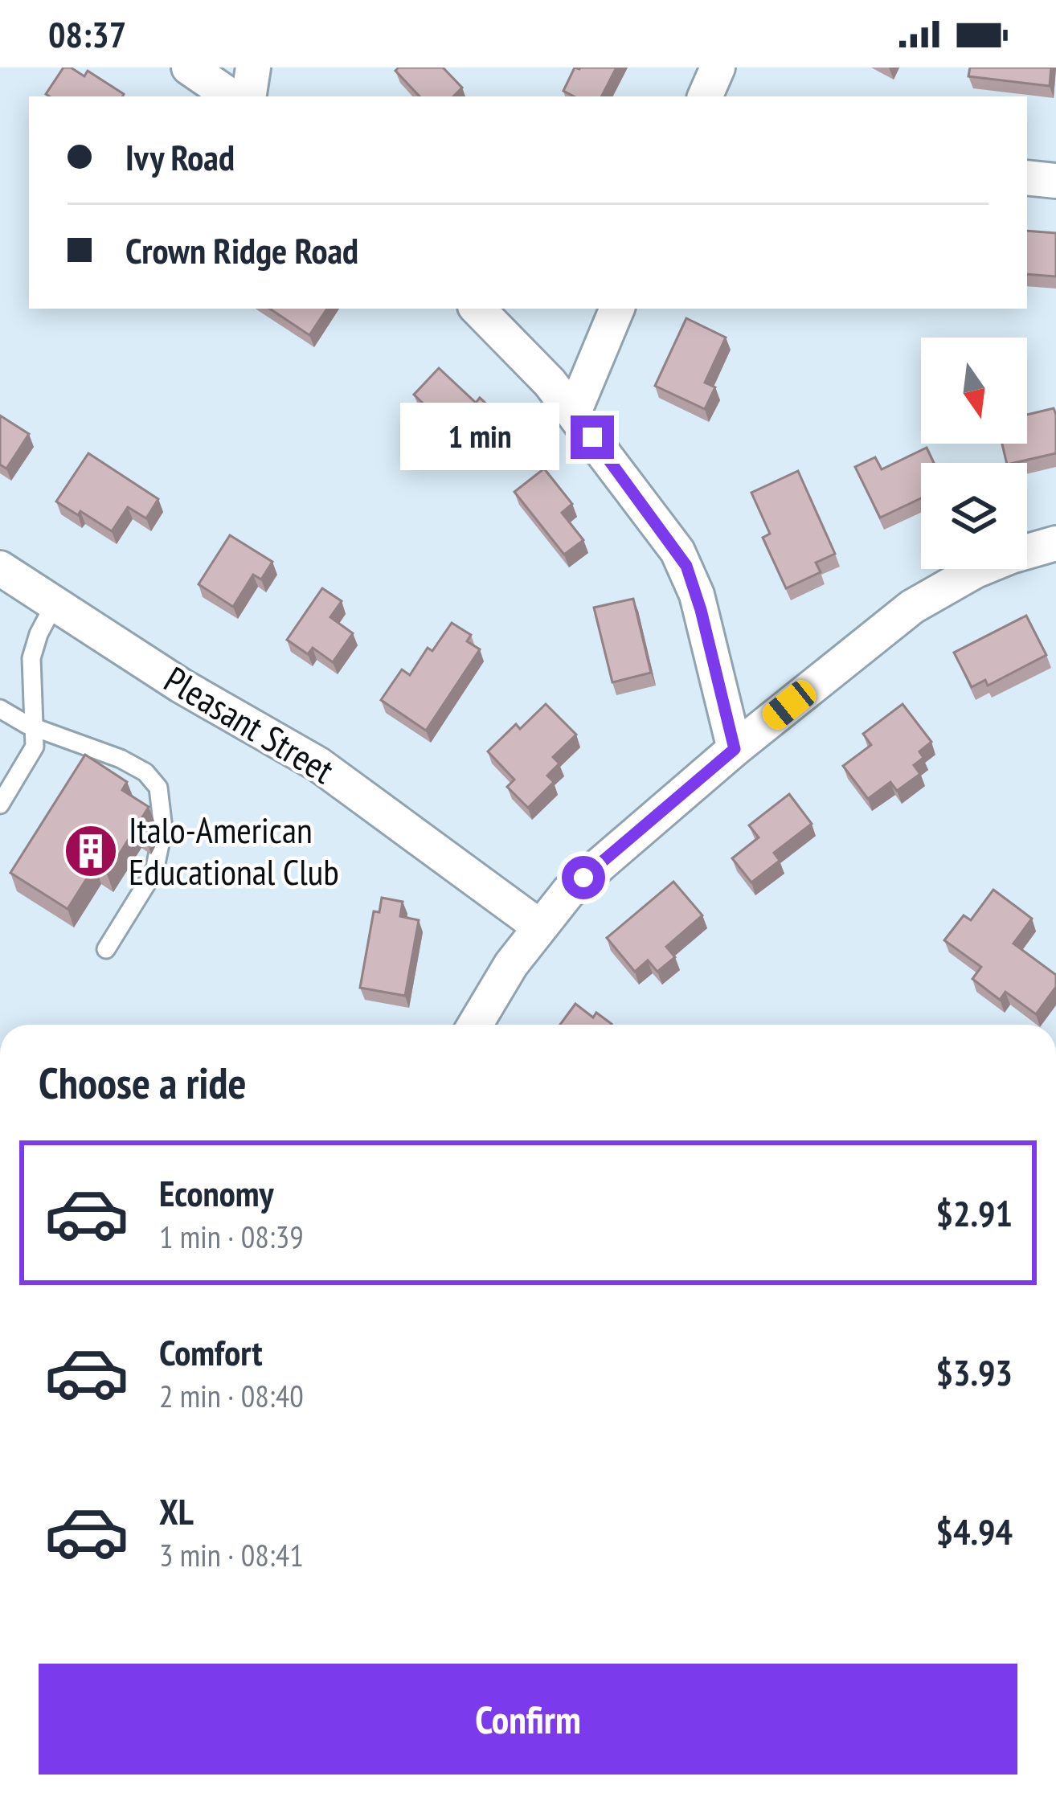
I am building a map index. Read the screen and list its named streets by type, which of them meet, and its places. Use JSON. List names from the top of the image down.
{
  "streets": {
    "street": ["Pleasant Street"]
  },
  "places": {
    "building": ["Italo-American Educational Club"]
  },
  "north": "bottom",
  "page": {
    "status": "08:37",
    "banner": ["Ivy Road", "Crown Ridge Road"],
    "bubble": "1 min",
    "heading": "Choose a ride",
    "list": [
      {
        "name": "Economy",
        "note": "1 min · 08:39",
        "value": "$2.91"
      },
      {
        "name": "Comfort",
        "note": "2 min · 08:40",
        "value": "$3.93"
      },
      {
        "name": "XL",
        "note": "3 min · 08:41",
        "value": "$4.94"
      }
    ],
    "buttons": "Confirm"
  }
}
